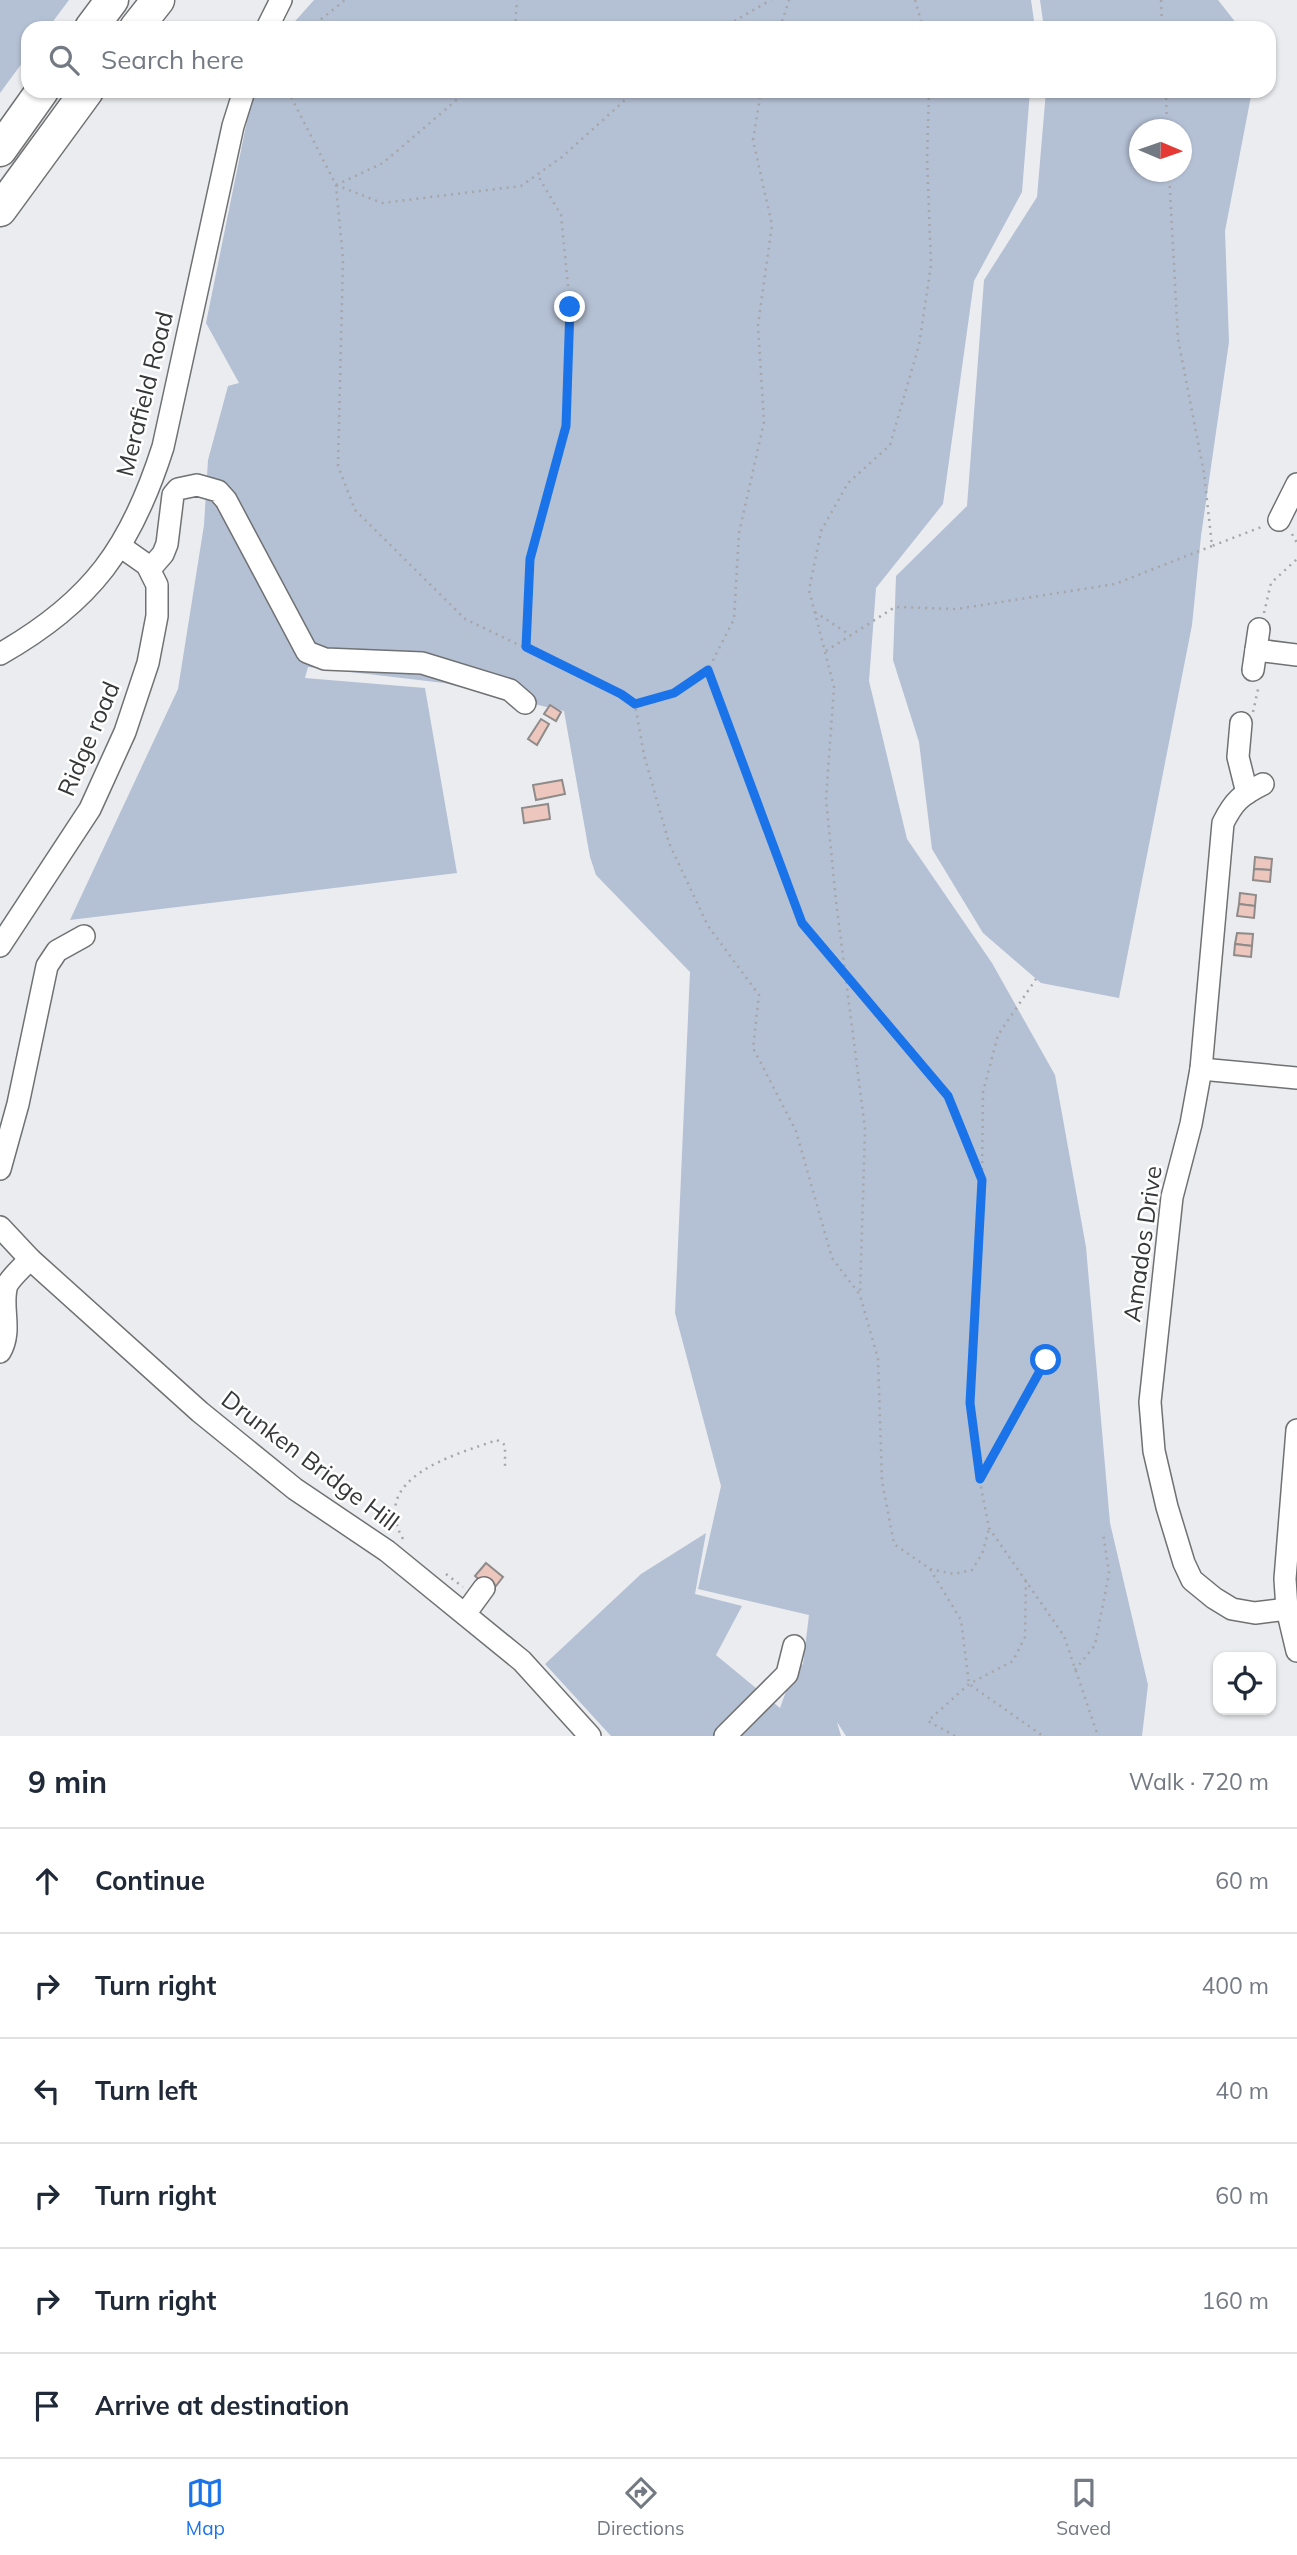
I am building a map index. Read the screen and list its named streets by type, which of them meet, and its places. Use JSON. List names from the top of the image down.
{
  "streets": {
    "street": [
      "Merafield Road",
      "Ridge road",
      "Amados Drive",
      "Drunken Bridge Hill"
    ]
  },
  "north": "right",
  "page": {
    "search": "Search here",
    "heading": ["9 min", "Walk · 720 m"],
    "list": [
      ["Continue", "60 m"],
      ["Turn right", "400 m"],
      ["Turn left", "40 m"],
      ["Turn right", "60 m"],
      ["Turn right", "160 m"],
      "Arrive at destination"
    ],
    "nav": ["Map", "Directions", "Saved"]
  }
}
